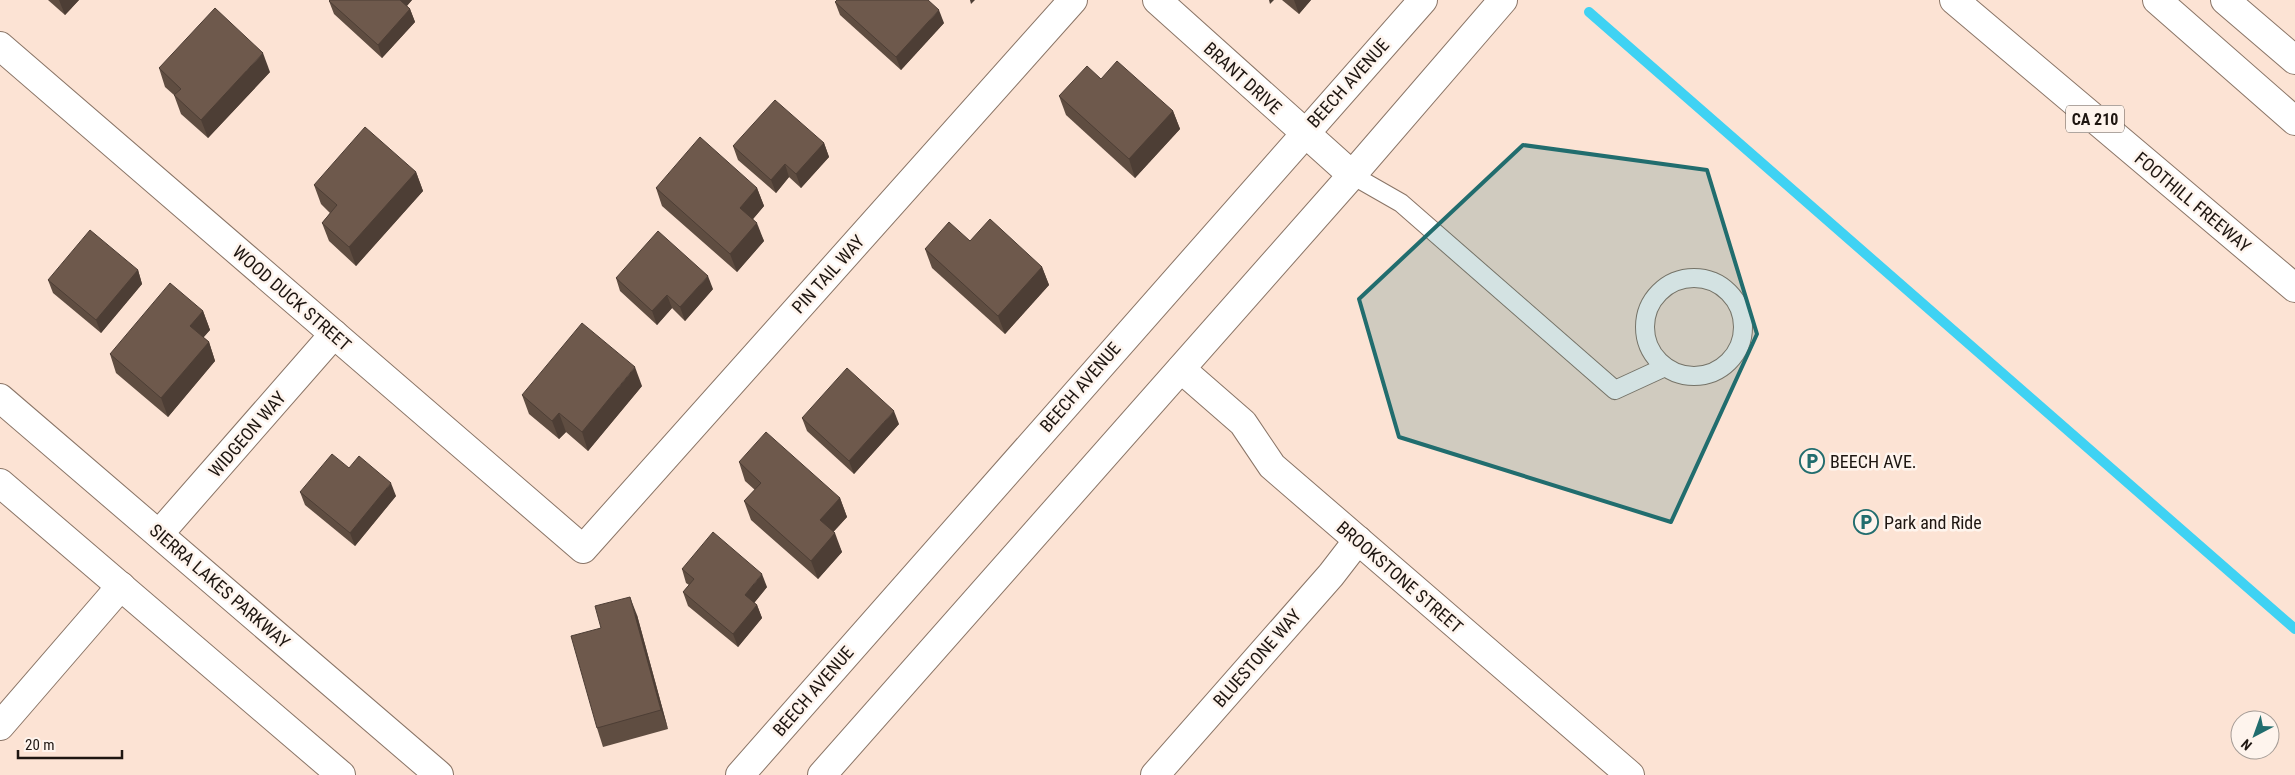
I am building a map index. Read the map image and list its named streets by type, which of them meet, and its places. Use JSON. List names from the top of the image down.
{
  "streets": {
    "main road": [
      "BRANT DRIVE",
      "BEECH AVENUE",
      "CA 210",
      "FOOTHILL FREEWAY",
      "PIN TAIL WAY",
      "WOOD DUCK STREET",
      "WIDGEON WAY",
      "BROOKSTONE STREET",
      "SIERRA LAKES PARKWAY",
      "BLUESTONE WAY"
    ]
  },
  "crossings": [
    ["BRANT DRIVE", "BEECH AVENUE"],
    ["PIN TAIL WAY", "WOOD DUCK STREET"],
    ["WOOD DUCK STREET", "WIDGEON WAY"],
    ["WIDGEON WAY", "SIERRA LAKES PARKWAY"],
    ["BROOKSTONE STREET", "BLUESTONE WAY"]
  ],
  "places": {
    "parking": ["BEECH AVE.", "Park and Ride"]
  },
  "scale_bar": "20 m",
  "north": "bottom left"
}
